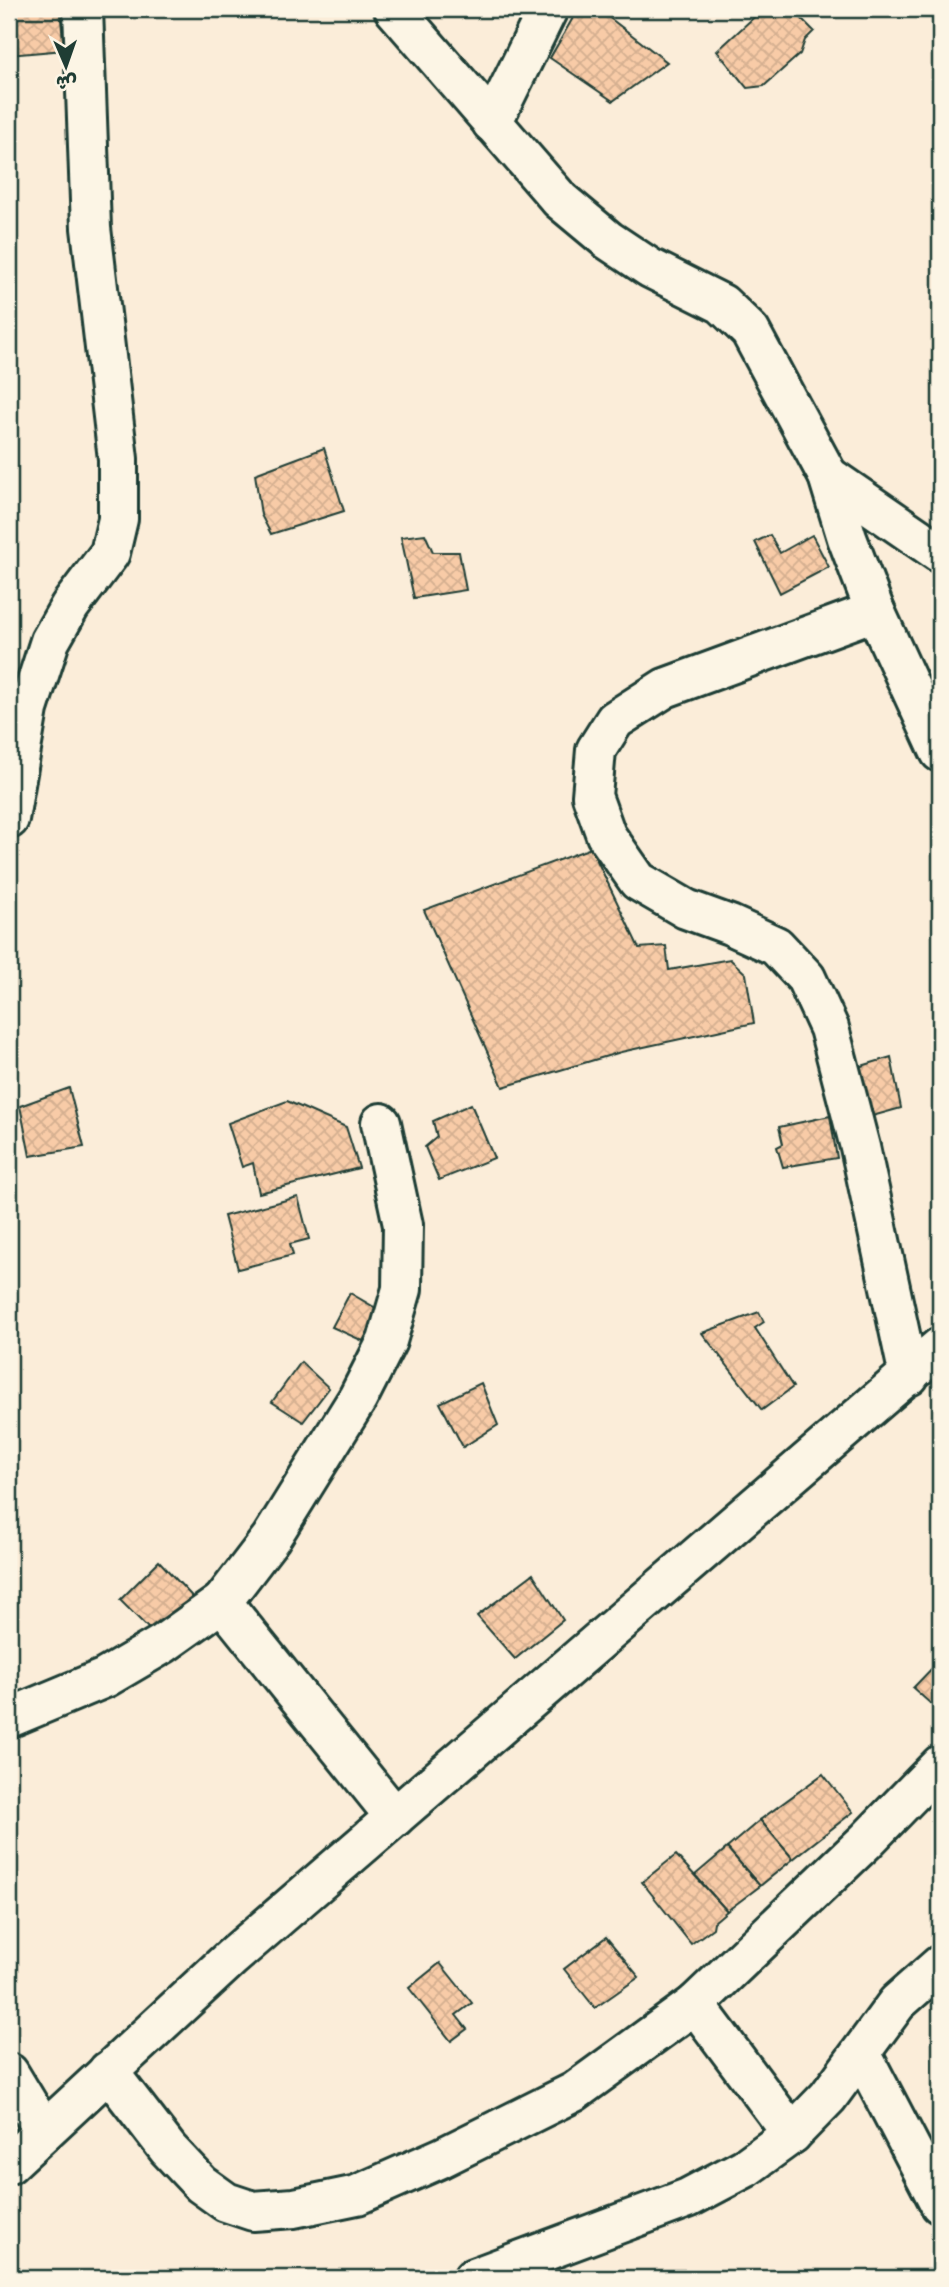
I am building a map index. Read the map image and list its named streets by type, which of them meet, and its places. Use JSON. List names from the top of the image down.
{
  "north": "bottom"
}
